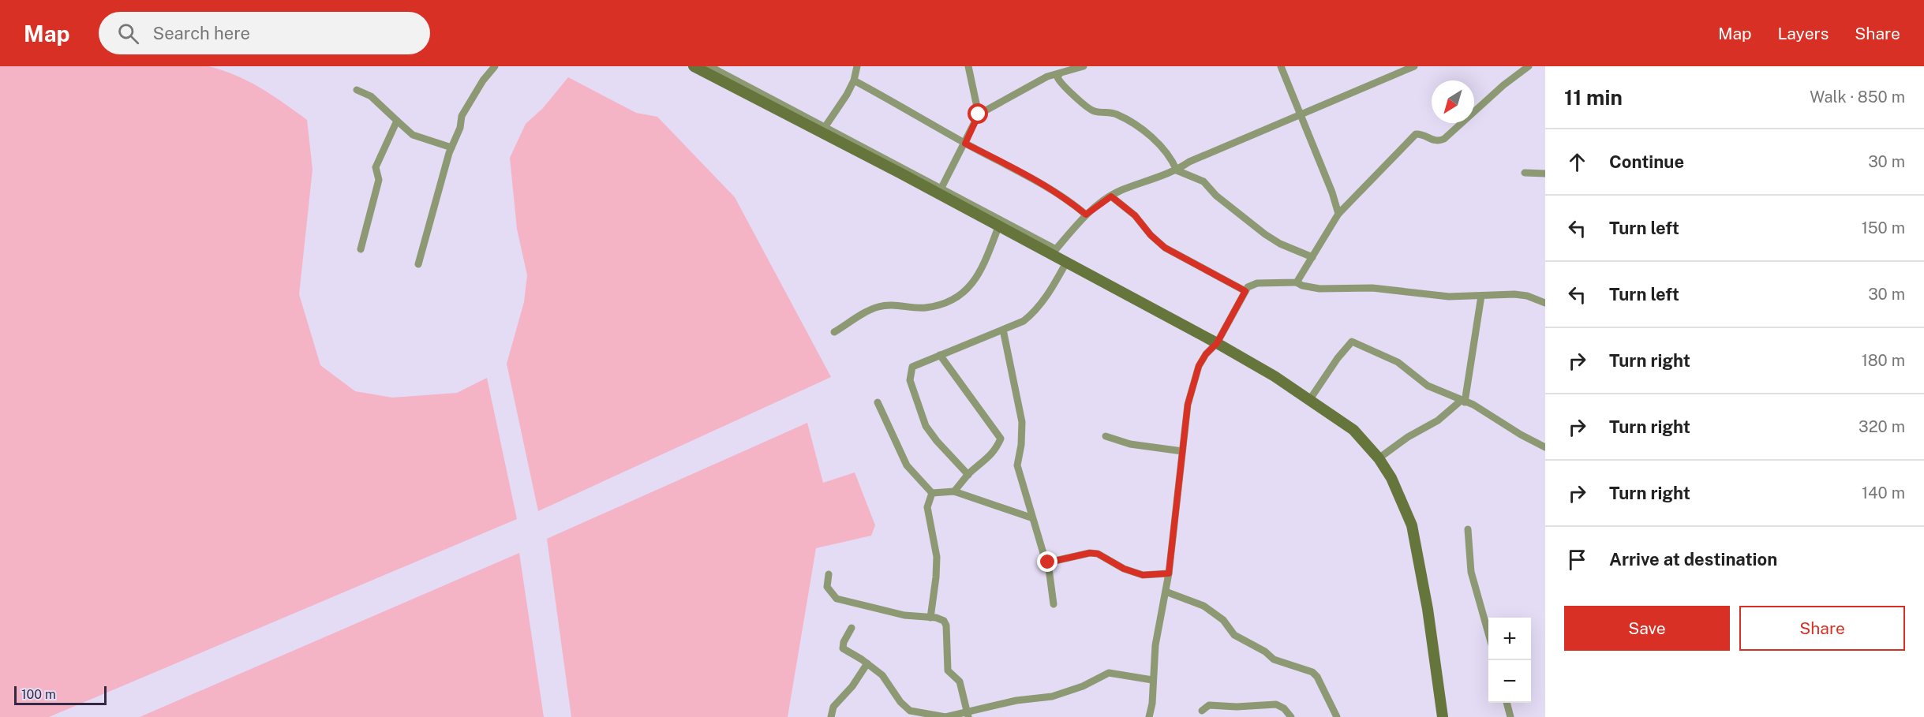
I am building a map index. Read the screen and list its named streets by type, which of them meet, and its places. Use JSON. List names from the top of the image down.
{
  "scale_bar": "100 m",
  "north": "bottom left",
  "page": {
    "header": "Map",
    "search": "Search here",
    "nav": ["Map", "Layers", "Share"],
    "heading": ["11 min", "Walk · 850 m"],
    "list": [
      ["Continue", "30 m"],
      ["Turn left", "150 m"],
      ["Turn left", "30 m"],
      ["Turn right", "180 m"],
      ["Turn right", "320 m"],
      ["Turn right", "140 m"],
      "Arrive at destination"
    ],
    "buttons": ["Save", "Share"],
    "map_buttons": ["+", "−"],
    "scale": "100 m"
  }
}
